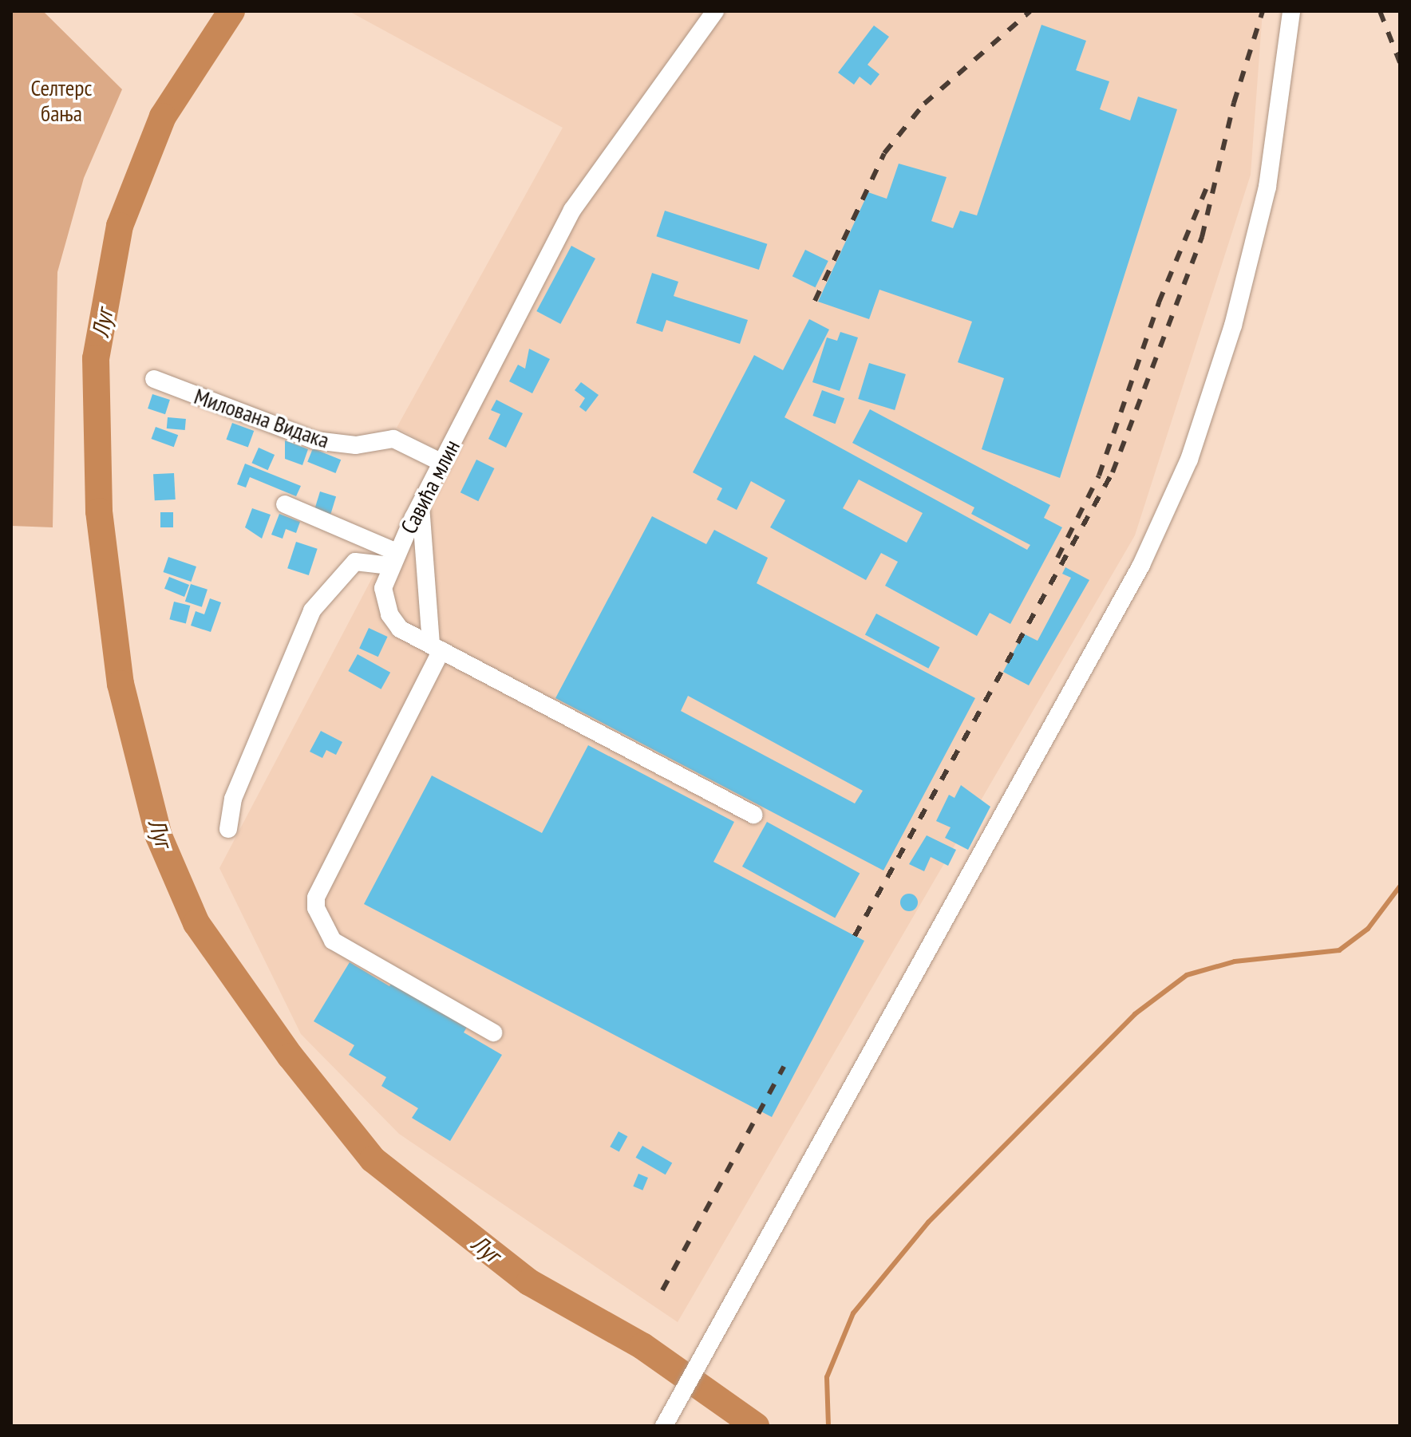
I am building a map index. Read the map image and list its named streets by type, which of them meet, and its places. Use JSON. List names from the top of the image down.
{
  "streets": {
    "street": ["Милована Видака", "Савића млин"]
  },
  "crossings": [
    ["Милована Видака", "Савића млин"]
  ],
  "water": ["Луг"],
  "parks": ["Селтерс бања"]
}
